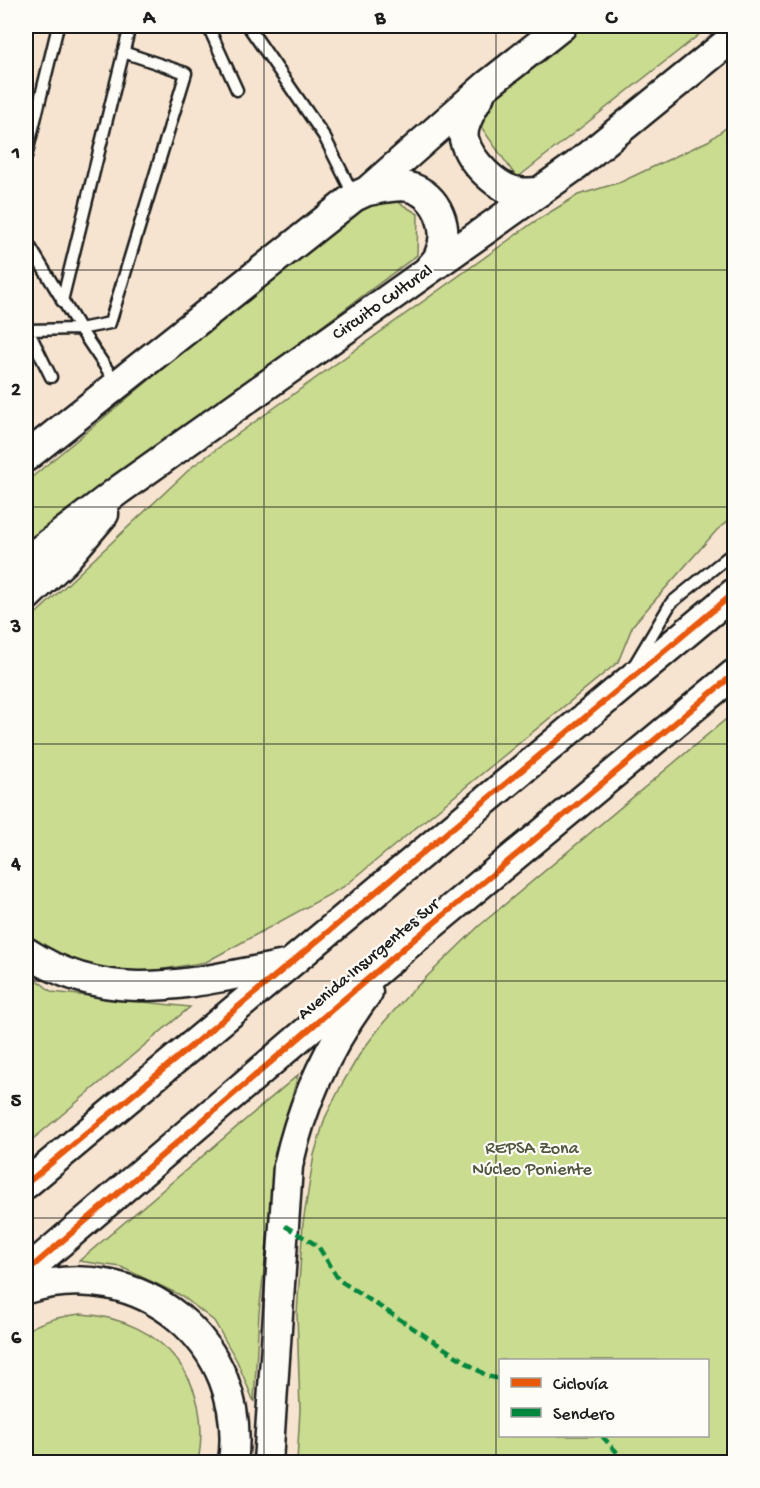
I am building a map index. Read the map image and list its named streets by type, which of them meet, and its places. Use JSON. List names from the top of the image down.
{
  "streets": {
    "main road": ["Circuito Cultural", "Avenida Insurgentes Sur"]
  },
  "parks": ["REPSA Zona Núcleo Poniente"],
  "legend": ["Ciclovía", "Sendero"],
  "grid": {
    "columns": ["A", "B", "C"],
    "rows": [
      "1",
      "2",
      "3",
      "4",
      "5",
      "6"
    ]
  }
}
